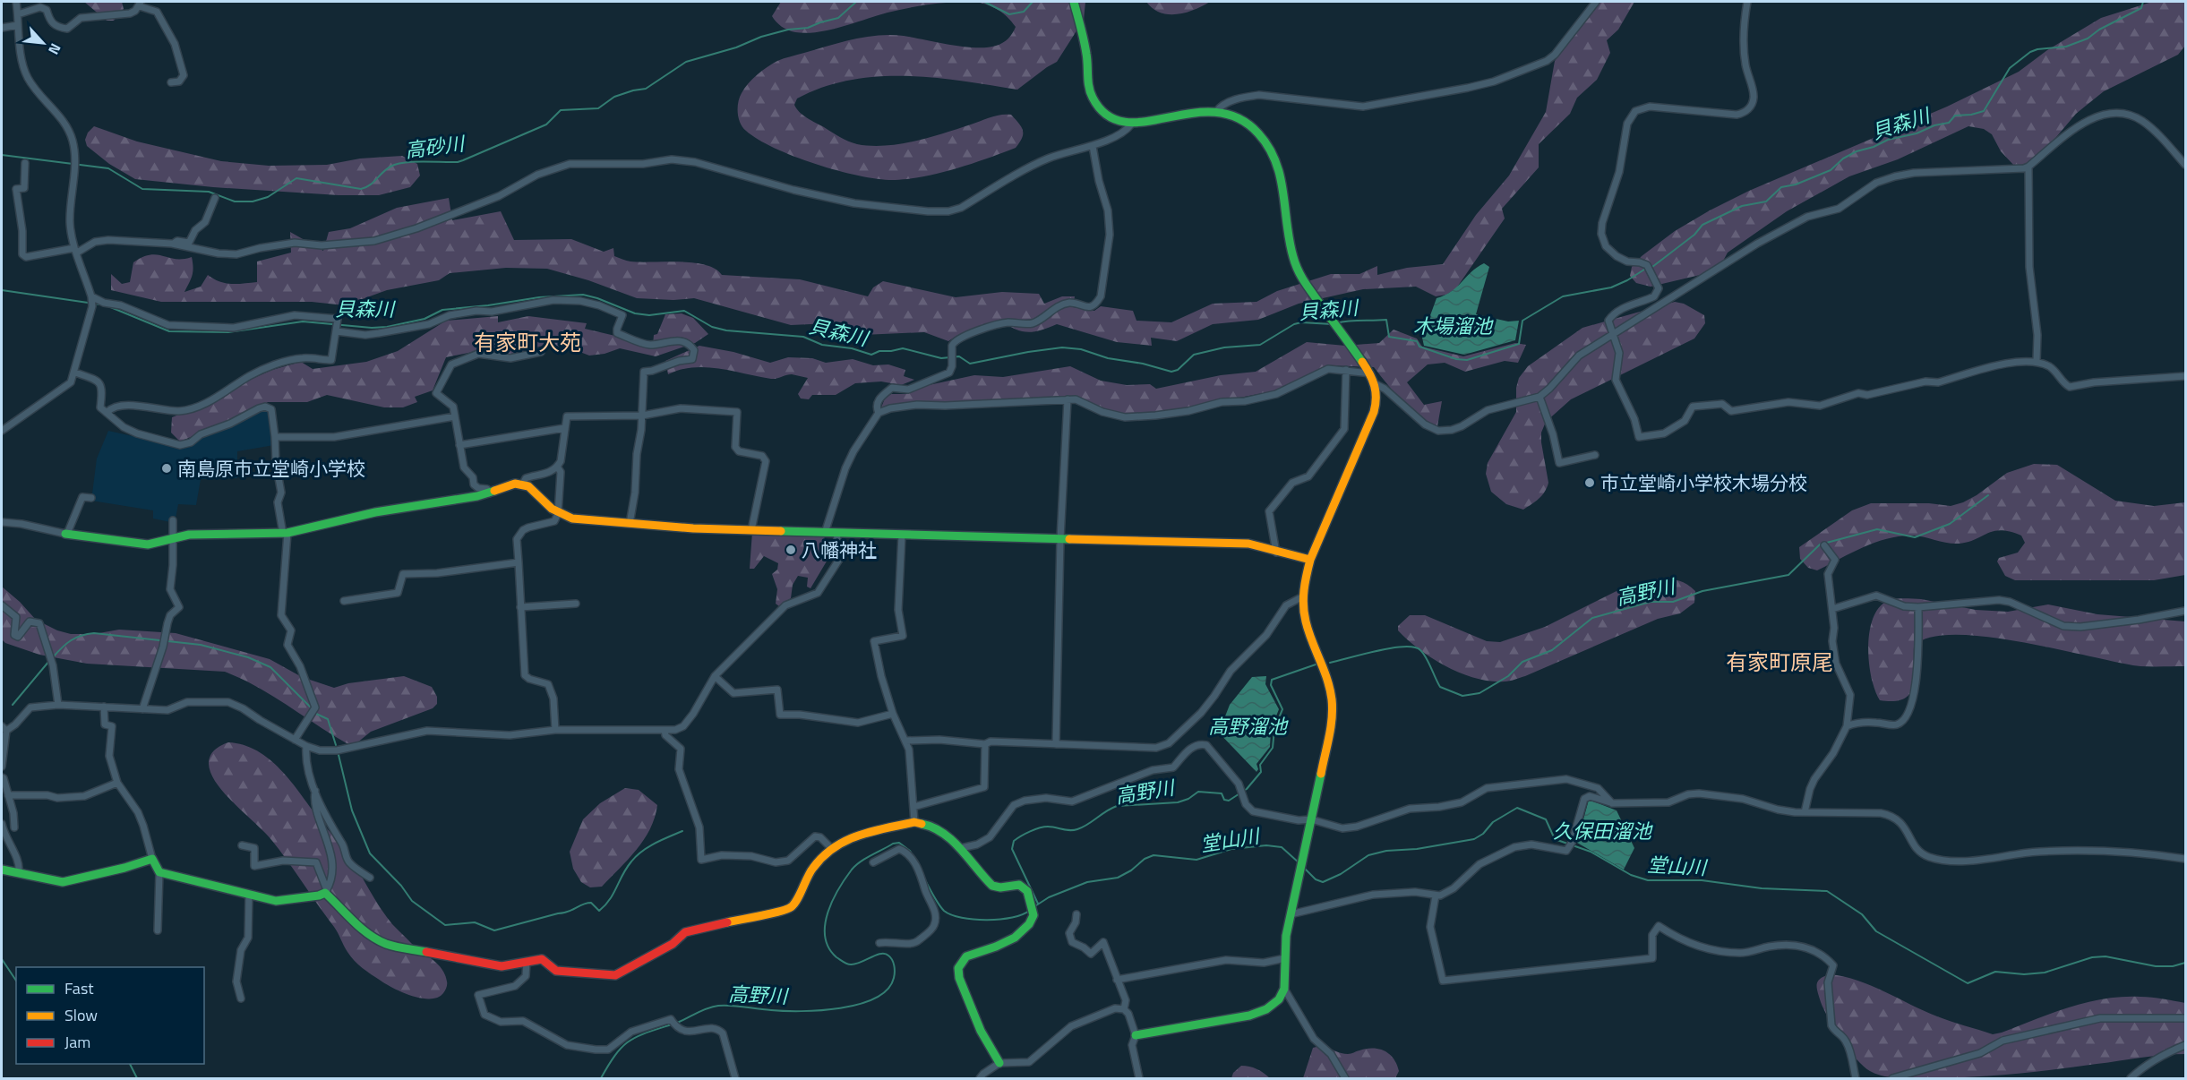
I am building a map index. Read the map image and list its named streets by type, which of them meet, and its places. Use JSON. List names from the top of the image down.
{
  "districts": ["有家町大苑", "有家町原尾"],
  "water": [
    "貝森川",
    "高砂川",
    "木場溜池",
    "高野川",
    "高野溜池",
    "久保田溜池",
    "堂山川"
  ],
  "places": ["南島原市立堂崎小学校", "市立堂崎小学校木場分校", "八幡神社"],
  "legend": ["Fast", "Slow", "Jam"],
  "north": "bottom right"
}
